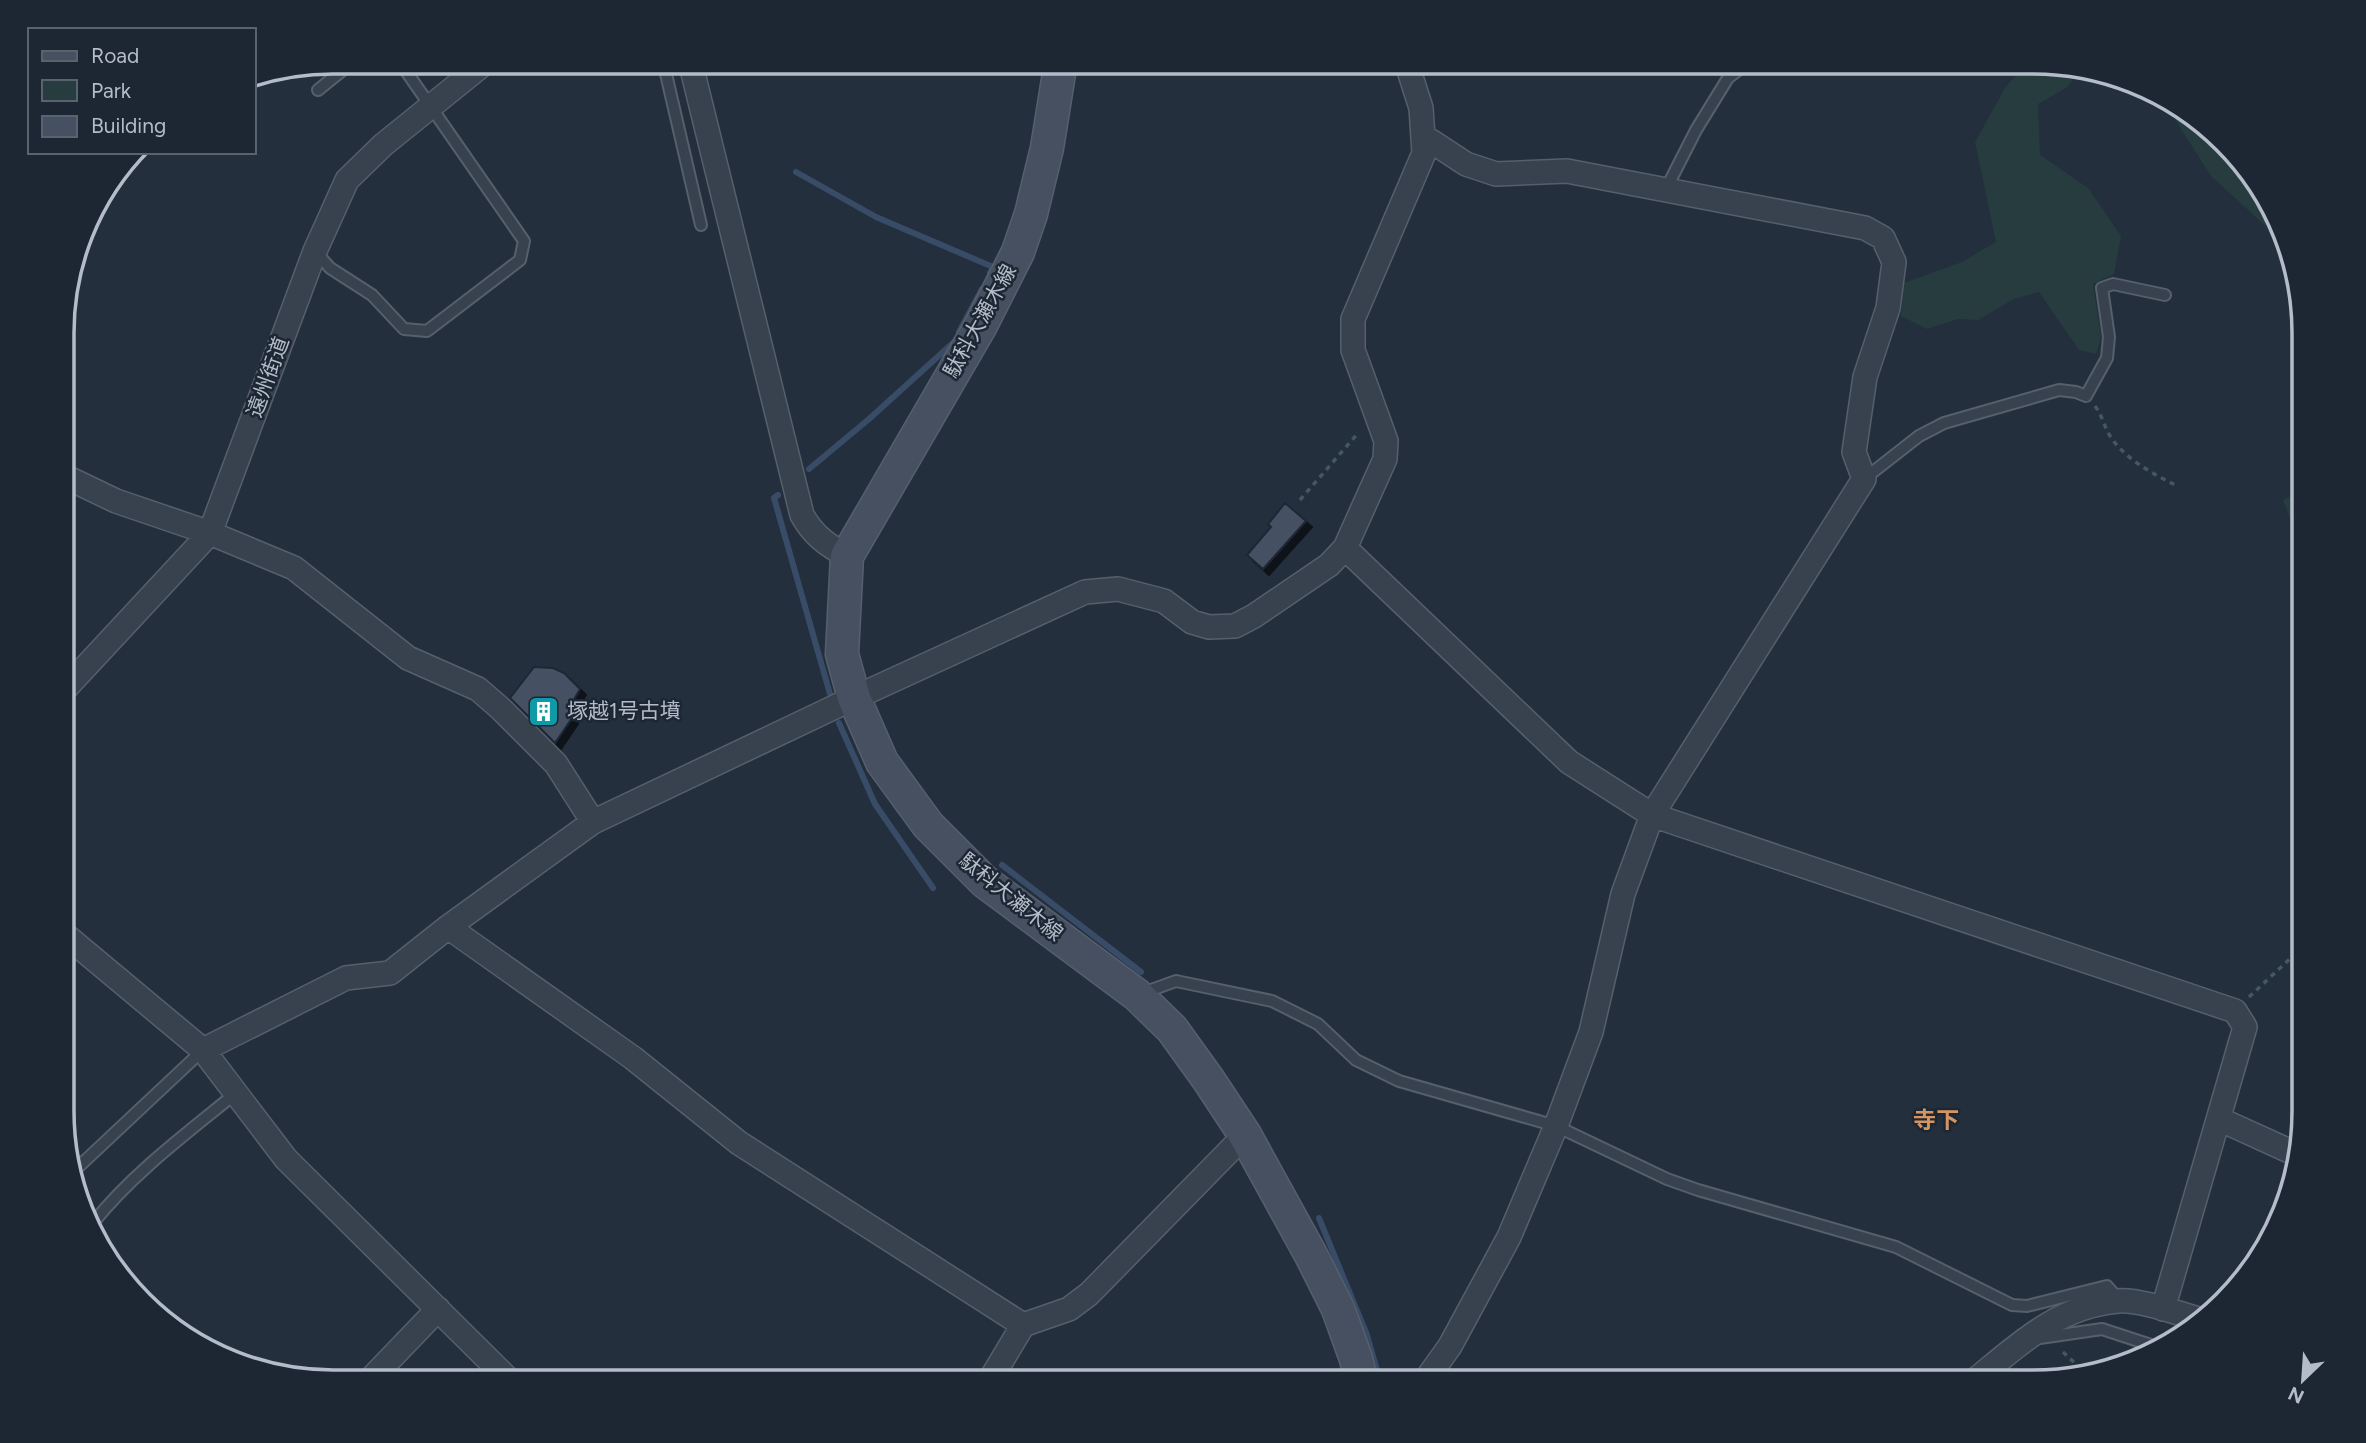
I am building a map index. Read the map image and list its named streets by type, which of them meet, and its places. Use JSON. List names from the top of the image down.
{
  "streets": {
    "main road": ["駄科大瀬木線"],
    "street": ["遠州街道"]
  },
  "districts": ["寺下"],
  "places": {
    "building": ["塚越1号古墳"]
  },
  "legend": ["Road", "Park", "Building"],
  "north": "bottom left"
}
